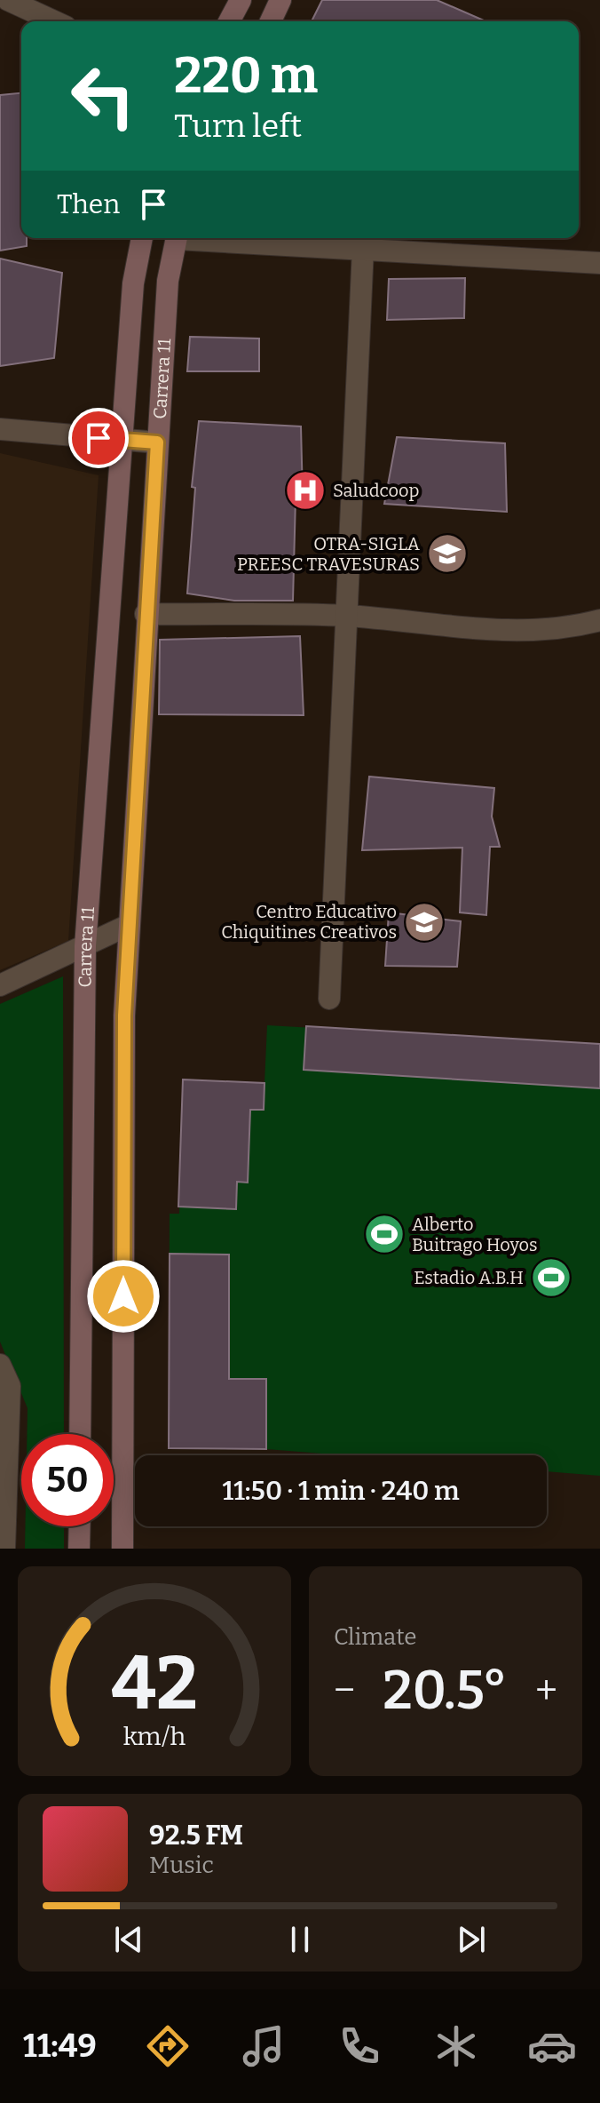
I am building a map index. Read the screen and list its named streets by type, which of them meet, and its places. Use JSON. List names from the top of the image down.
{
  "streets": {
    "main road": ["Carrera 11"]
  },
  "places": {
    "hospital": ["Saludcoop"],
    "school or university": ["OTRA-SIGLA PREESC TRAVESURAS", "Centro Educativo Chiquitines Creativos"],
    "sports": ["Alberto Buitrago Hoyos", "Estadio A.B.H"]
  },
  "page": {
    "turn": ["220 m", "Turn left"],
    "then": "Then",
    "limit": "50",
    "trip": "11:50 · 1 min · 240 m",
    "tile": "Climate",
    "heat": ["−", "20.5°", "+"],
    "song": ["92.5 FM", "Music"],
    "tabs": "11:49",
    "gauge": ["42", "km/h"]
  }
}
